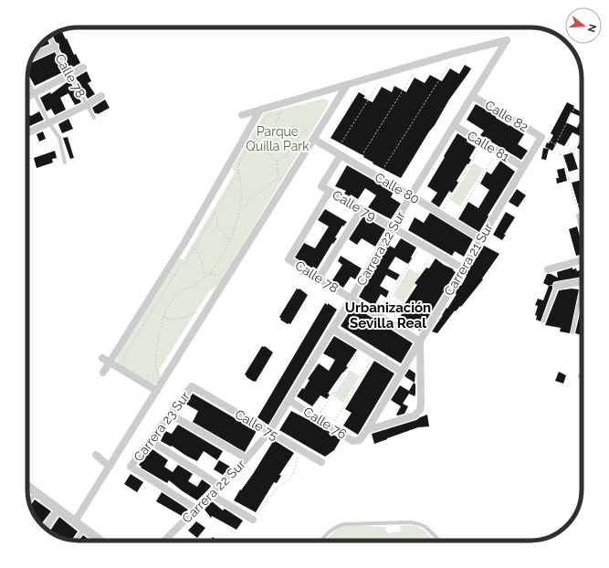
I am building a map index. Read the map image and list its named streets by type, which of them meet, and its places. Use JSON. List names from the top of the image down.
{
  "streets": {
    "street": [
      "Calle 78",
      "Calle 82",
      "Calle 81",
      "Calle 80",
      "Calle 79",
      "Carrera 22 Sur",
      "Carrera 21 Sur",
      "Calle 76",
      "Calle 75",
      "Carrera 23 Sur"
    ]
  },
  "crossings": [
    ["Calle 78", "Calle 79"],
    ["Calle 78", "Carrera 22 Sur"],
    ["Calle 78", "Carrera 21 Sur"],
    ["Calle 82", "Carrera 22 Sur"],
    ["Calle 82", "Carrera 21 Sur"],
    ["Calle 81", "Carrera 22 Sur"],
    ["Calle 81", "Carrera 21 Sur"],
    ["Calle 80", "Calle 79"],
    ["Calle 80", "Carrera 22 Sur"],
    ["Calle 80", "Carrera 21 Sur"],
    ["Calle 79", "Carrera 22 Sur"],
    ["Calle 79", "Carrera 21 Sur"],
    ["Carrera 22 Sur", "Calle 76"],
    ["Carrera 22 Sur", "Calle 75"],
    ["Carrera 22 Sur", "Carrera 23 Sur"],
    ["Carrera 21 Sur", "Calle 76"],
    ["Calle 75", "Carrera 23 Sur"]
  ],
  "districts": ["Urbanización Sevilla Real"],
  "parks": ["Parque Quilla Park"],
  "north": "right"
}
